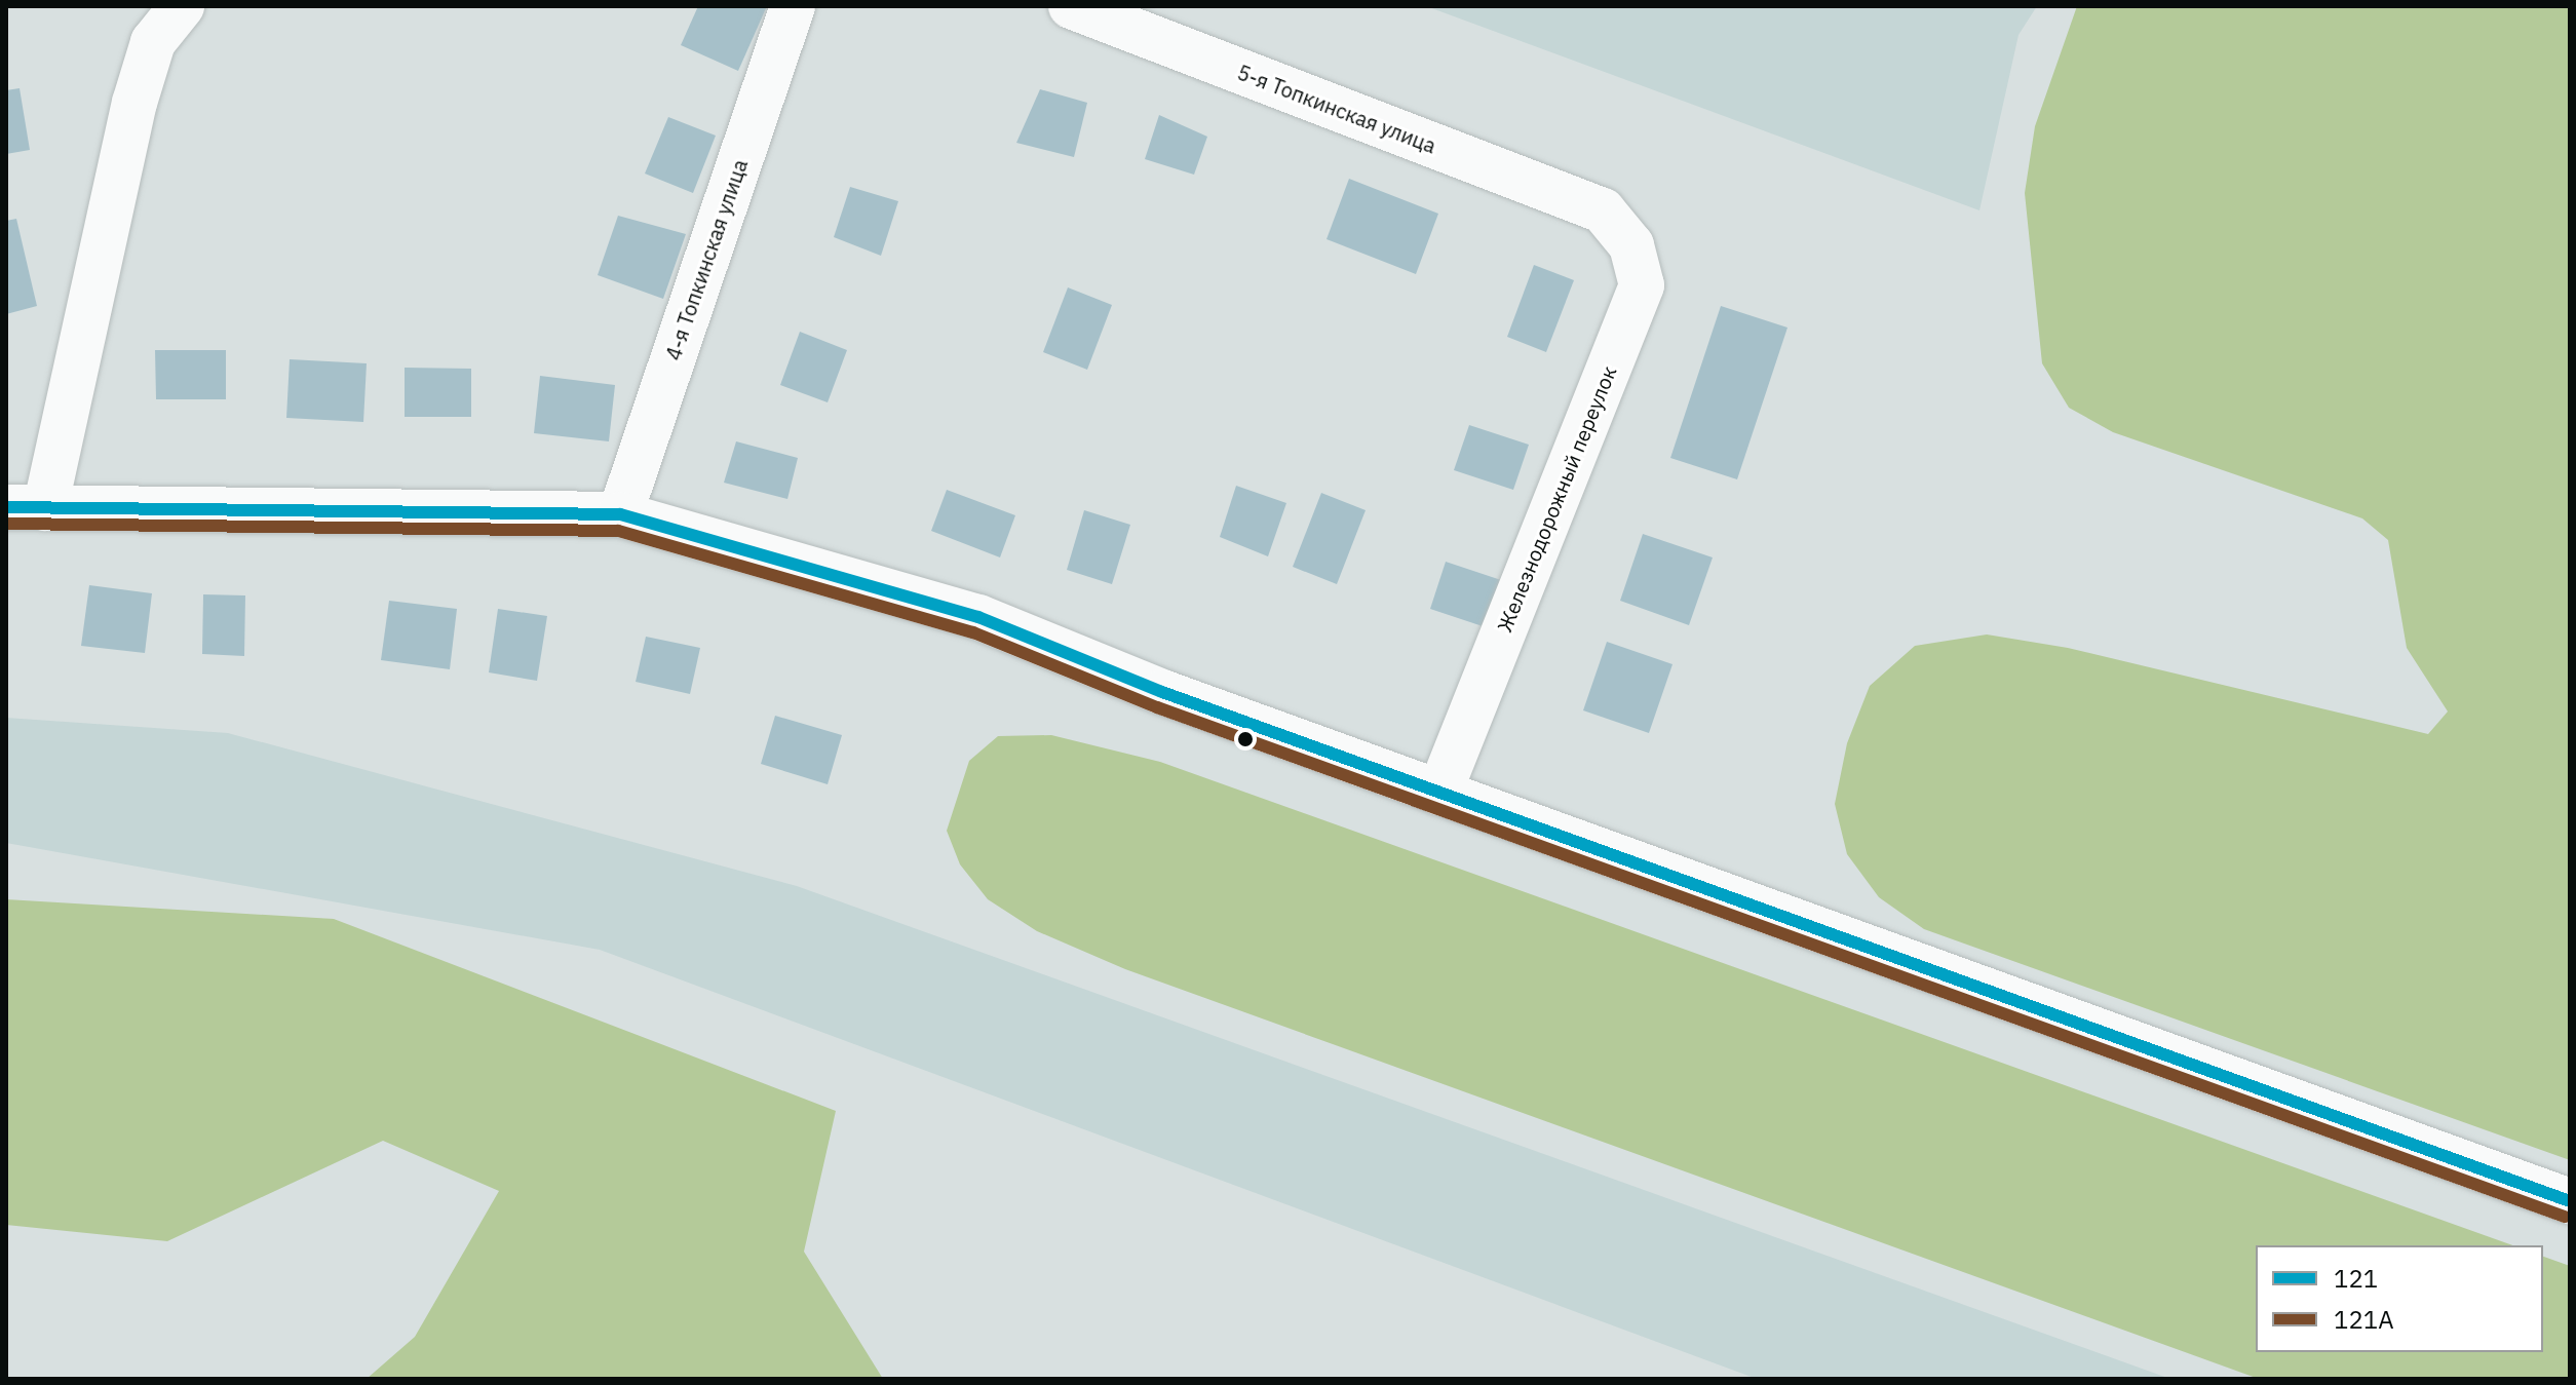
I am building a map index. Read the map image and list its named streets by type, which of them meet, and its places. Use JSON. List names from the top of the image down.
{
  "streets": {
    "main road": ["5-я Топкинская улица", "4-я Топкинская улица", "Железнодорожный переулок"]
  },
  "crossings": [
    ["5-я Топкинская улица", "Железнодорожный переулок"]
  ],
  "lines": ["transit line 121", "transit line 121А"],
  "legend": ["121", "121А"]
}
